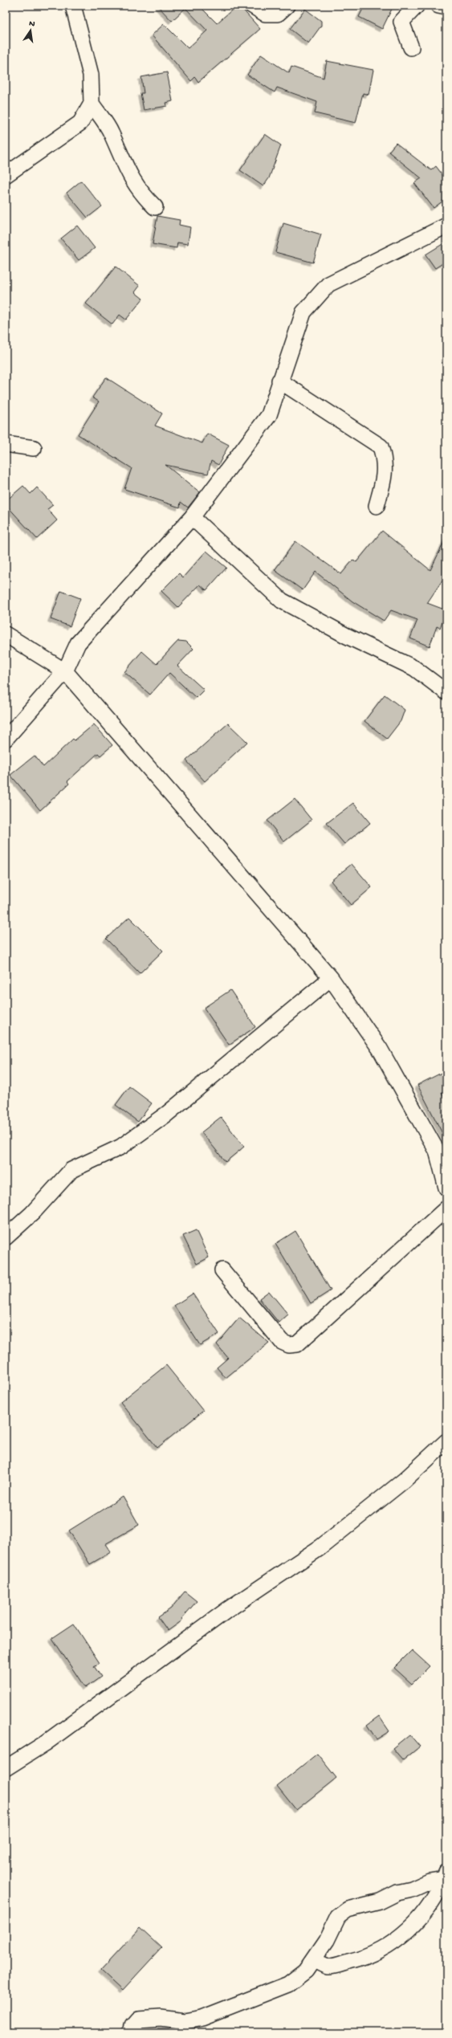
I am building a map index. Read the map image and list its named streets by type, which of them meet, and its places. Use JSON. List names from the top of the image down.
{
  "north": "top"
}
